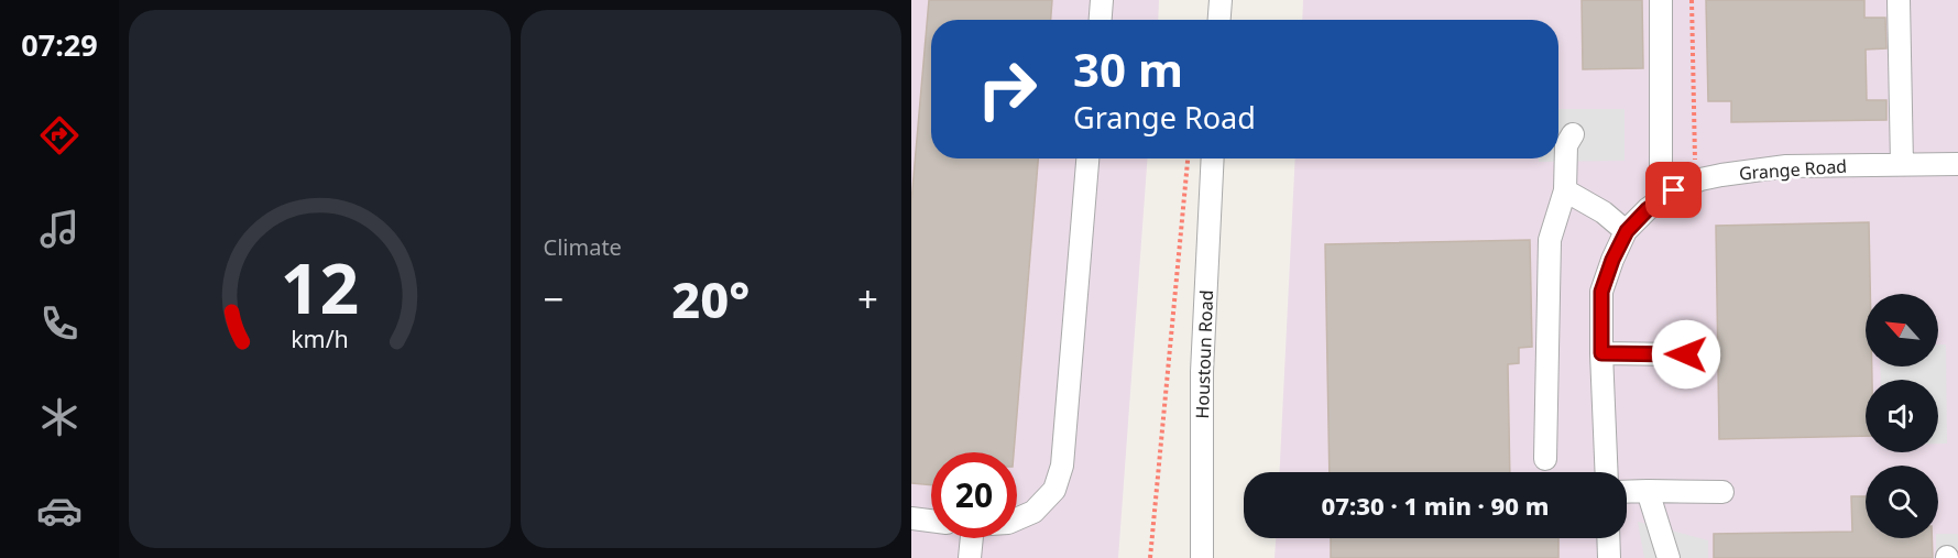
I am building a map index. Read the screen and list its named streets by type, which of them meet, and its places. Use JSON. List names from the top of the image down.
{
  "streets": {
    "street": ["Grange Road", "Houstoun Road"]
  },
  "north": "top left",
  "page": {
    "tabs": "07:29",
    "tile": "Climate",
    "turn": ["30 m", "Grange Road"],
    "heat": ["−", "20°", "+"],
    "limit": "20",
    "trip": "07:30 · 1 min · 90 m",
    "gauge": ["12", "km/h"]
  }
}
